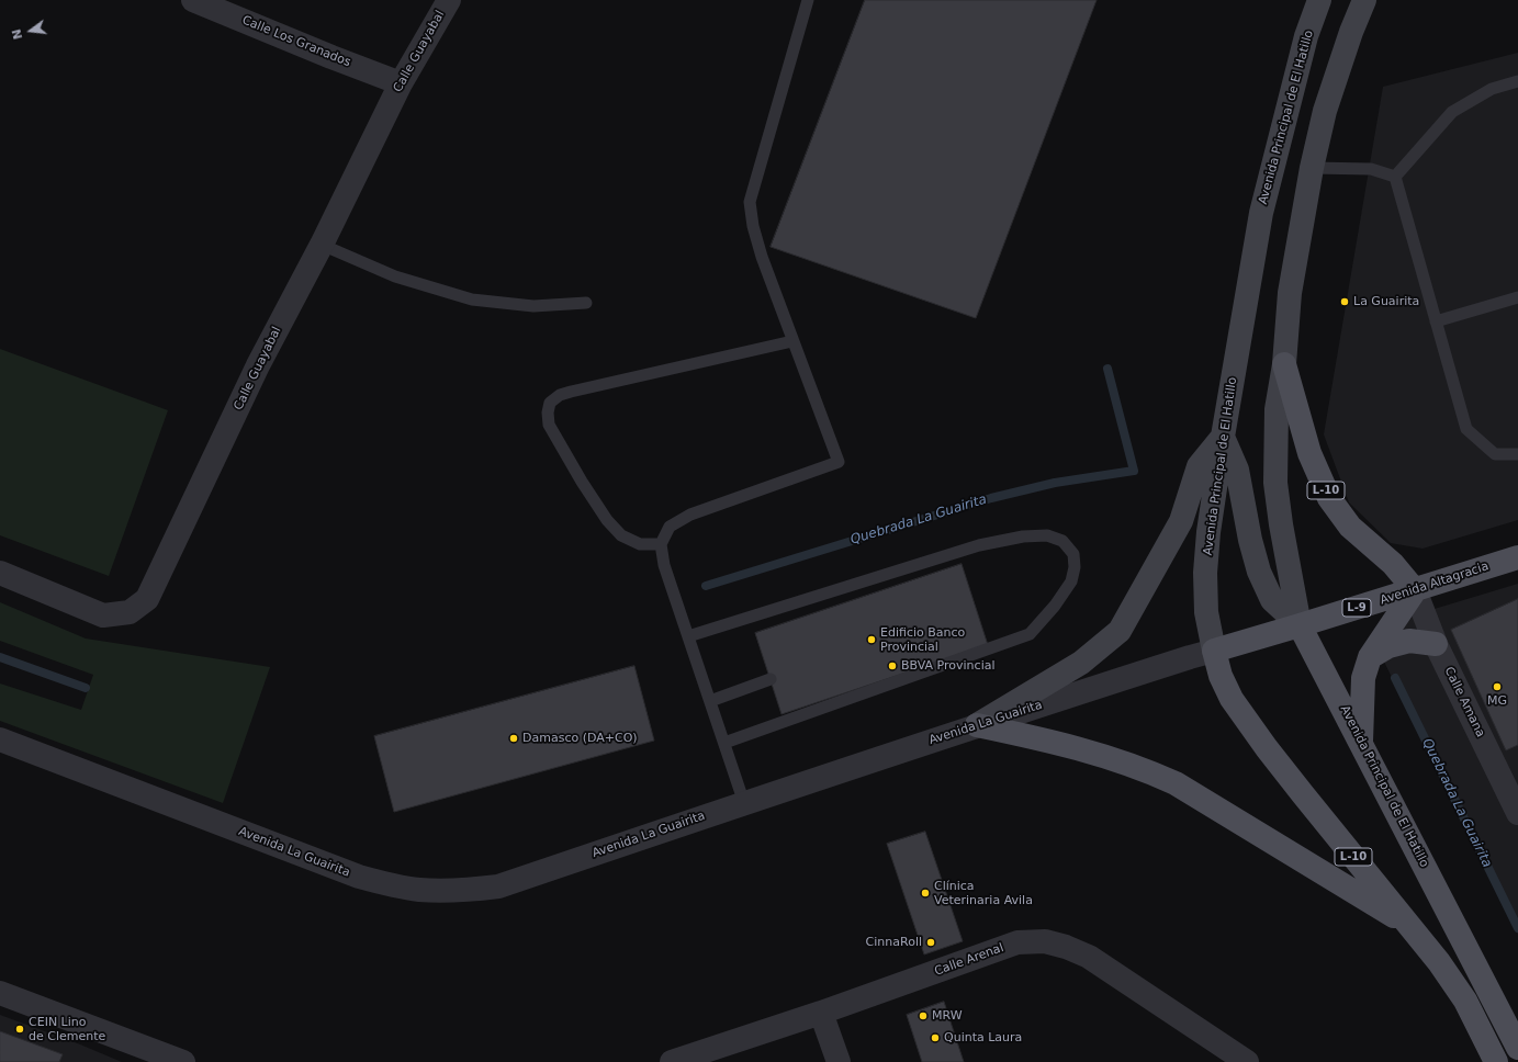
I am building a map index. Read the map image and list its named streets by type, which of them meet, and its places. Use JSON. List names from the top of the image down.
{
  "streets": {
    "main road": [
      "Avenida Principal de El Hatillo",
      "L-10",
      "Avenida Altagracia",
      "L-9",
      "Avenida La Guairita"
    ],
    "street": [
      "Calle Los Granados",
      "Calle Guayabal",
      "Calle Amana",
      "Calle Arenal"
    ]
  },
  "crossings": [
    ["Calle Los Granados", "Calle Guayabal"],
    ["Avenida Principal de El Hatillo", "L-10"],
    ["Avenida Principal de El Hatillo", "Avenida Altagracia"],
    ["Avenida Principal de El Hatillo", "Avenida La Guairita"],
    ["L-10", "Avenida Altagracia"],
    ["L-10", "Calle Amana"],
    ["L-10", "Avenida La Guairita"],
    ["Avenida Altagracia", "Calle Amana"],
    ["Avenida Altagracia", "Avenida La Guairita"]
  ],
  "water": ["Quebrada La Guairita"],
  "places": [
    "La Guairita",
    "Edificio Banco Provincial",
    "BBVA Provincial",
    "MG",
    "Damasco (DA+CO)",
    "Clínica Veterinaria Avila",
    "CinnaRoll",
    "MRW",
    "CEIN Lino de Clemente",
    "Quinta Laura"
  ],
  "north": "left"
}
